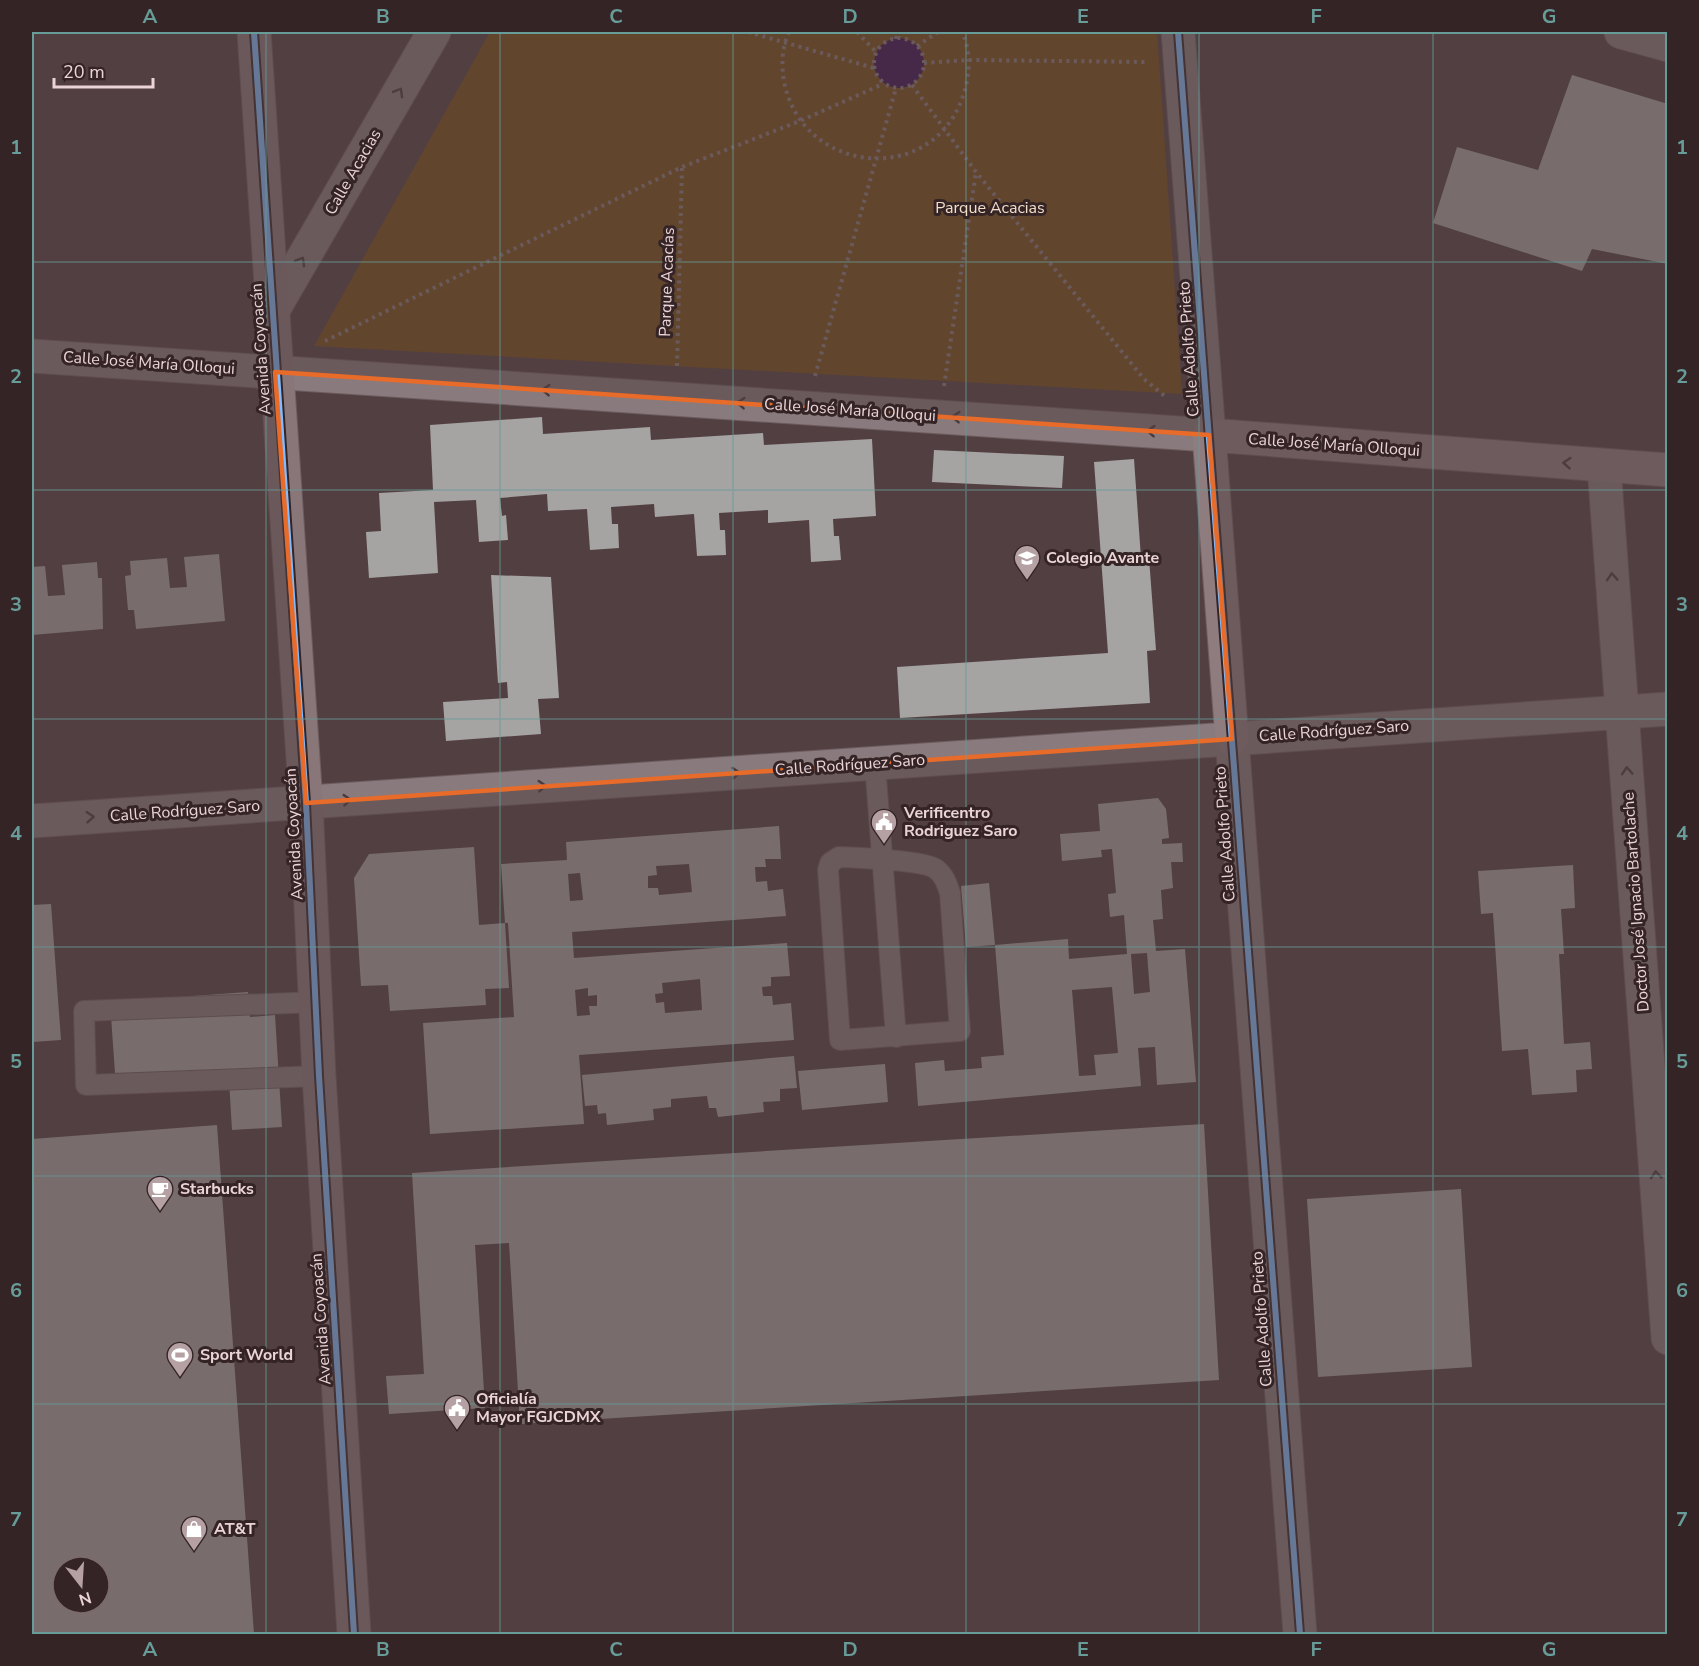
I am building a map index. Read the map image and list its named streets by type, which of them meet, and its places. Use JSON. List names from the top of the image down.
{
  "streets": {
    "main road": ["Avenida Coyoacán"],
    "street": [
      "Calle Acacias",
      "Calle Adolfo Prieto",
      "Calle José María Olloqui",
      "Calle Rodríguez Saro",
      "Doctor José Ignacio Bartolache"
    ],
    "path": ["Parque Acacías"]
  },
  "crossings": [
    ["Calle Acacias", "Avenida Coyoacán"],
    ["Avenida Coyoacán", "Calle José María Olloqui"],
    ["Avenida Coyoacán", "Calle Rodríguez Saro"],
    ["Calle Adolfo Prieto", "Calle José María Olloqui"],
    ["Calle Adolfo Prieto", "Calle Rodríguez Saro"],
    ["Calle José María Olloqui", "Doctor José Ignacio Bartolache"],
    ["Calle Rodríguez Saro", "Doctor José Ignacio Bartolache"]
  ],
  "one_way": [
    "Calle Acacias",
    "Calle José María Olloqui",
    "Calle Rodríguez Saro",
    "Doctor José Ignacio Bartolache"
  ],
  "parks": ["Parque Acacias"],
  "places": {
    "school or university": ["Colegio Avante"],
    "public building": ["Verificentro Rodriguez Saro", "Oficialía Mayor FGJCDMX"],
    "cafe": ["Starbucks"],
    "sports": ["Sport World"],
    "shop": ["AT&T"]
  },
  "scale_bar": "20 m",
  "north": "bottom",
  "grid": {
    "columns": [
      "A",
      "B",
      "C",
      "D",
      "E",
      "F",
      "G"
    ],
    "rows": [
      "1",
      "2",
      "3",
      "4",
      "5",
      "6",
      "7"
    ]
  }
}
